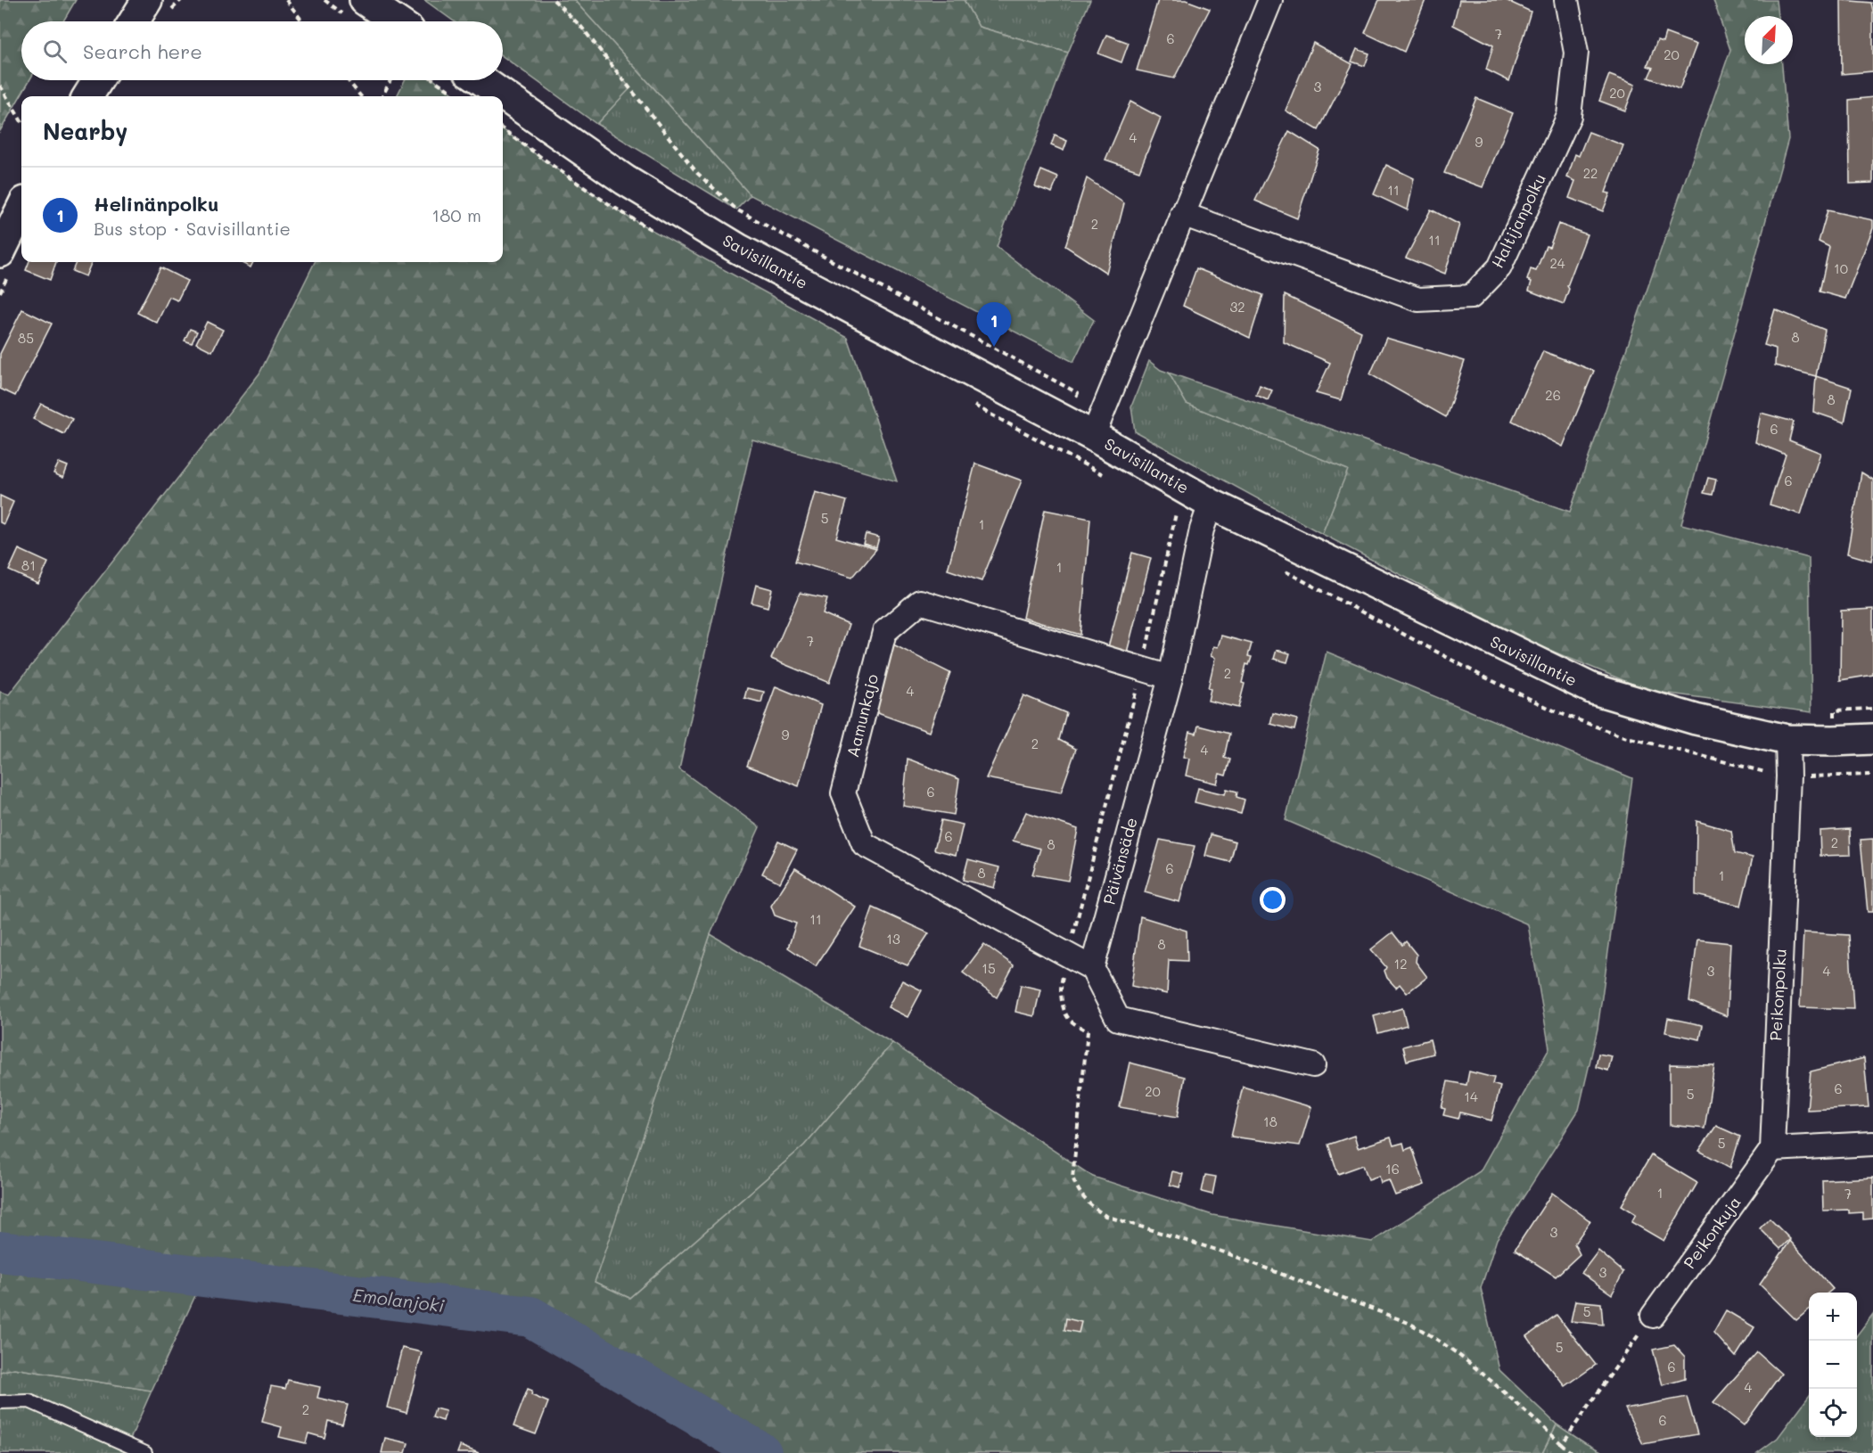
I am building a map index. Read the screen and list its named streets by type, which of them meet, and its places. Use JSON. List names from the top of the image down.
{
  "streets": {
    "street": [
      "Haltijanpolku",
      "Savisillantie",
      "Aamunkajo",
      "Päivänsäde",
      "Peikonpolku",
      "Peikonkuja"
    ]
  },
  "crossings": [
    ["Savisillantie", "Päivänsäde"],
    ["Savisillantie", "Peikonpolku"],
    ["Aamunkajo", "Päivänsäde"],
    ["Peikonpolku", "Peikonkuja"]
  ],
  "water": ["Emolanjoki"],
  "house_numbers": [
    "7",
    "6",
    "20",
    "3",
    "20",
    "4",
    "9",
    "22",
    "11",
    "2",
    "11",
    "24",
    "10",
    "32",
    "8",
    "85",
    "26",
    "8",
    "6",
    "6",
    "5",
    "1",
    "81",
    "1",
    "7",
    "2",
    "4",
    "9",
    "2",
    "4",
    "6",
    "6",
    "2",
    "8",
    "6",
    "8",
    "1",
    "11",
    "13",
    "8",
    "12",
    "15",
    "3",
    "4",
    "6",
    "20",
    "5",
    "14",
    "18",
    "5",
    "16",
    "1",
    "7",
    "3",
    "3",
    "5",
    "5",
    "6",
    "4",
    "2",
    "6"
  ],
  "north": "top right",
  "page": {
    "search": "Search here",
    "heading": "Nearby",
    "list": [
      {
        "mark": "1",
        "name": "Helinänpolku",
        "note": "Bus stop · Savisillantie",
        "value": "180 m"
      }
    ],
    "pins": "1",
    "map_buttons": ["+", "−"]
  }
}
